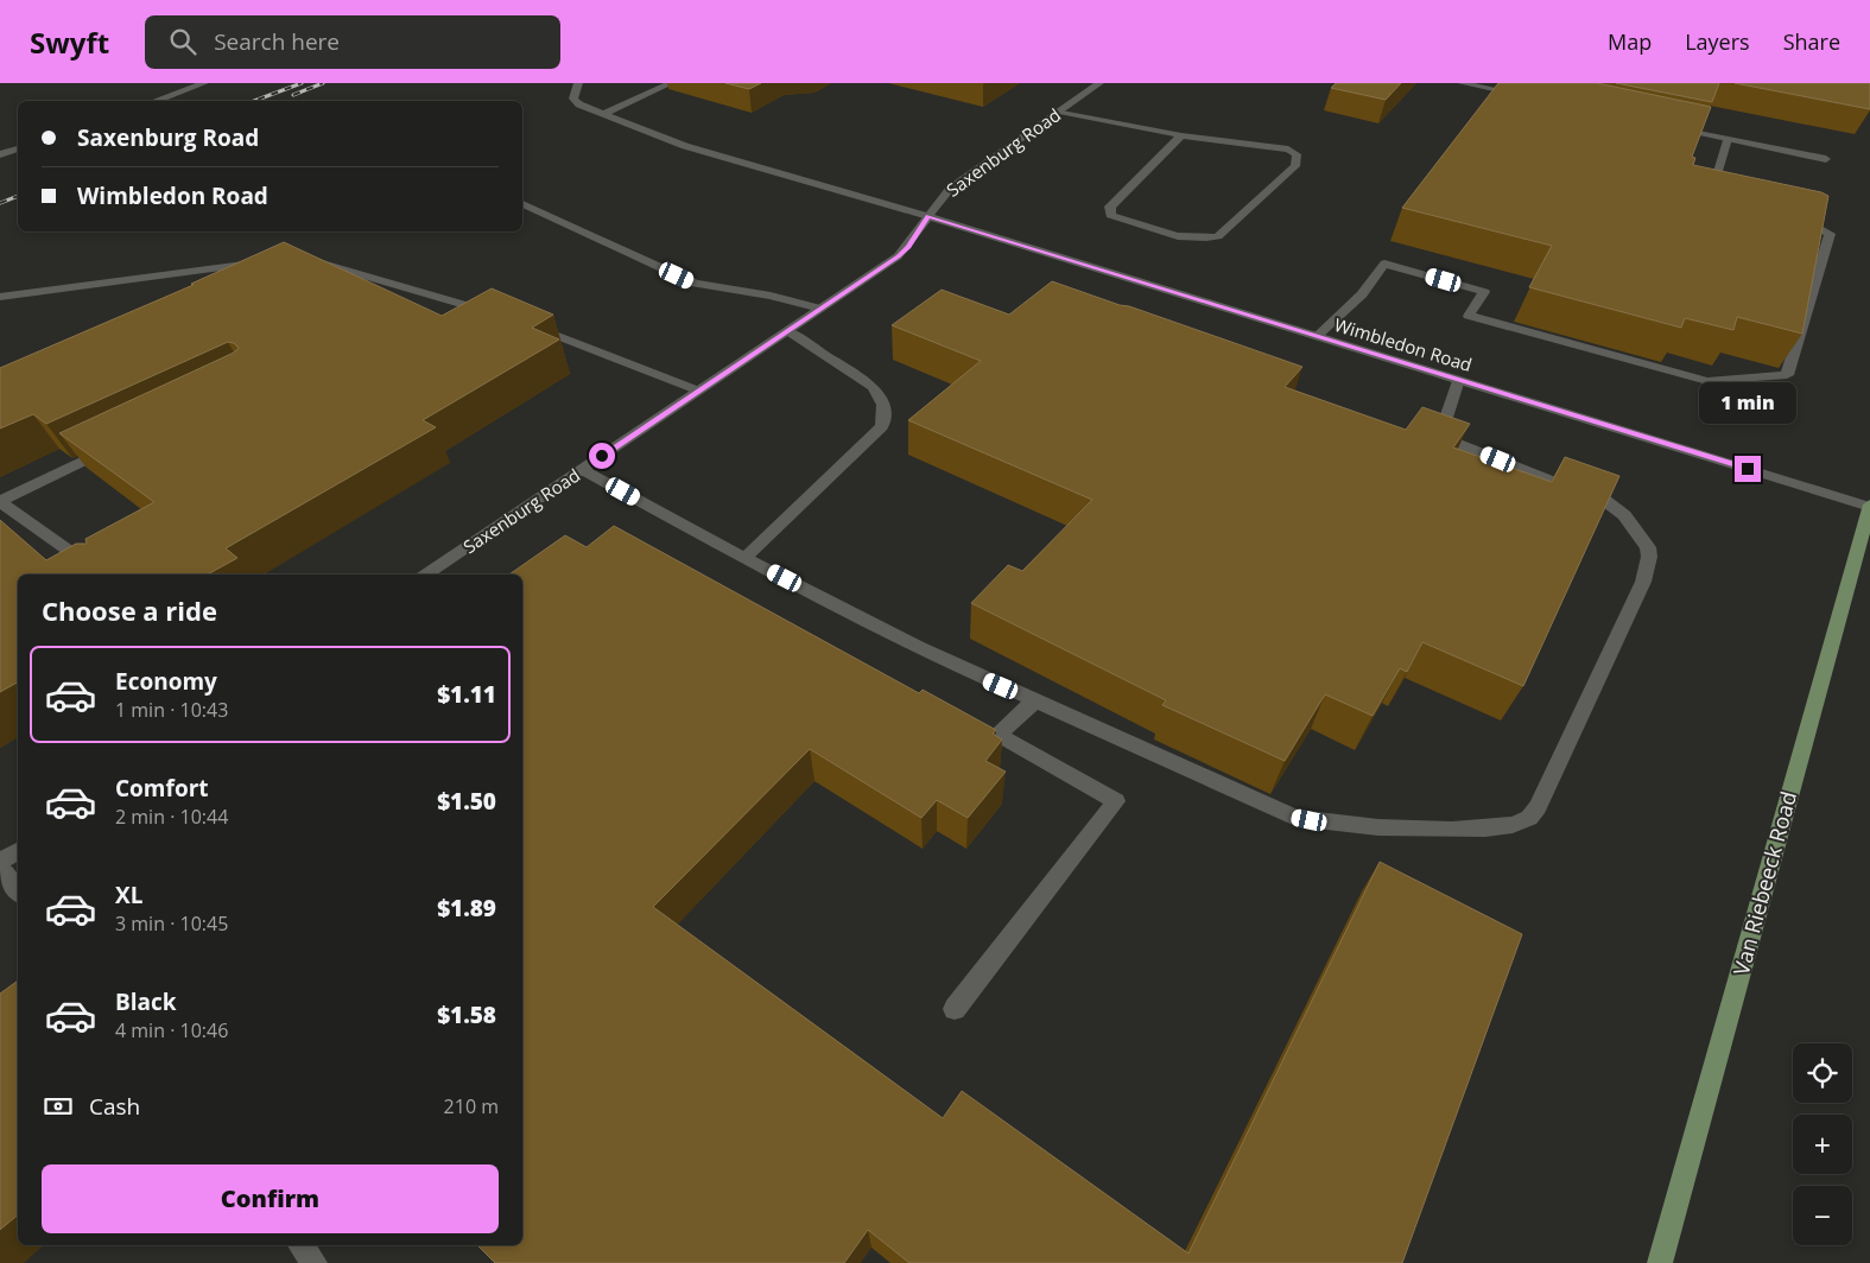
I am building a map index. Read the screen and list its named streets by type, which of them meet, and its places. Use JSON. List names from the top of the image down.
{
  "streets": {
    "main road": ["Van Riebeeck Road"],
    "street": ["Saxenburg Road", "Wimbledon Road"]
  },
  "crossings": [
    ["Saxenburg Road", "Wimbledon Road"],
    ["Wimbledon Road", "Van Riebeeck Road"]
  ],
  "page": {
    "header": "Swyft",
    "search": "Search here",
    "nav": ["Map", "Layers", "Share"],
    "banner": ["Saxenburg Road", "Wimbledon Road"],
    "bubble": "1 min",
    "heading": "Choose a ride",
    "list": [
      {
        "name": "Economy",
        "note": "1 min · 10:43",
        "value": "$1.11"
      },
      {
        "name": "Comfort",
        "note": "2 min · 10:44",
        "value": "$1.50"
      },
      {
        "name": "XL",
        "note": "3 min · 10:45",
        "value": "$1.89"
      },
      {
        "name": "Black",
        "note": "4 min · 10:46",
        "value": "$1.58"
      }
    ],
    "map_buttons": ["+", "−"],
    "pay": ["Cash", "210 m"],
    "buttons": "Confirm"
  }
}
